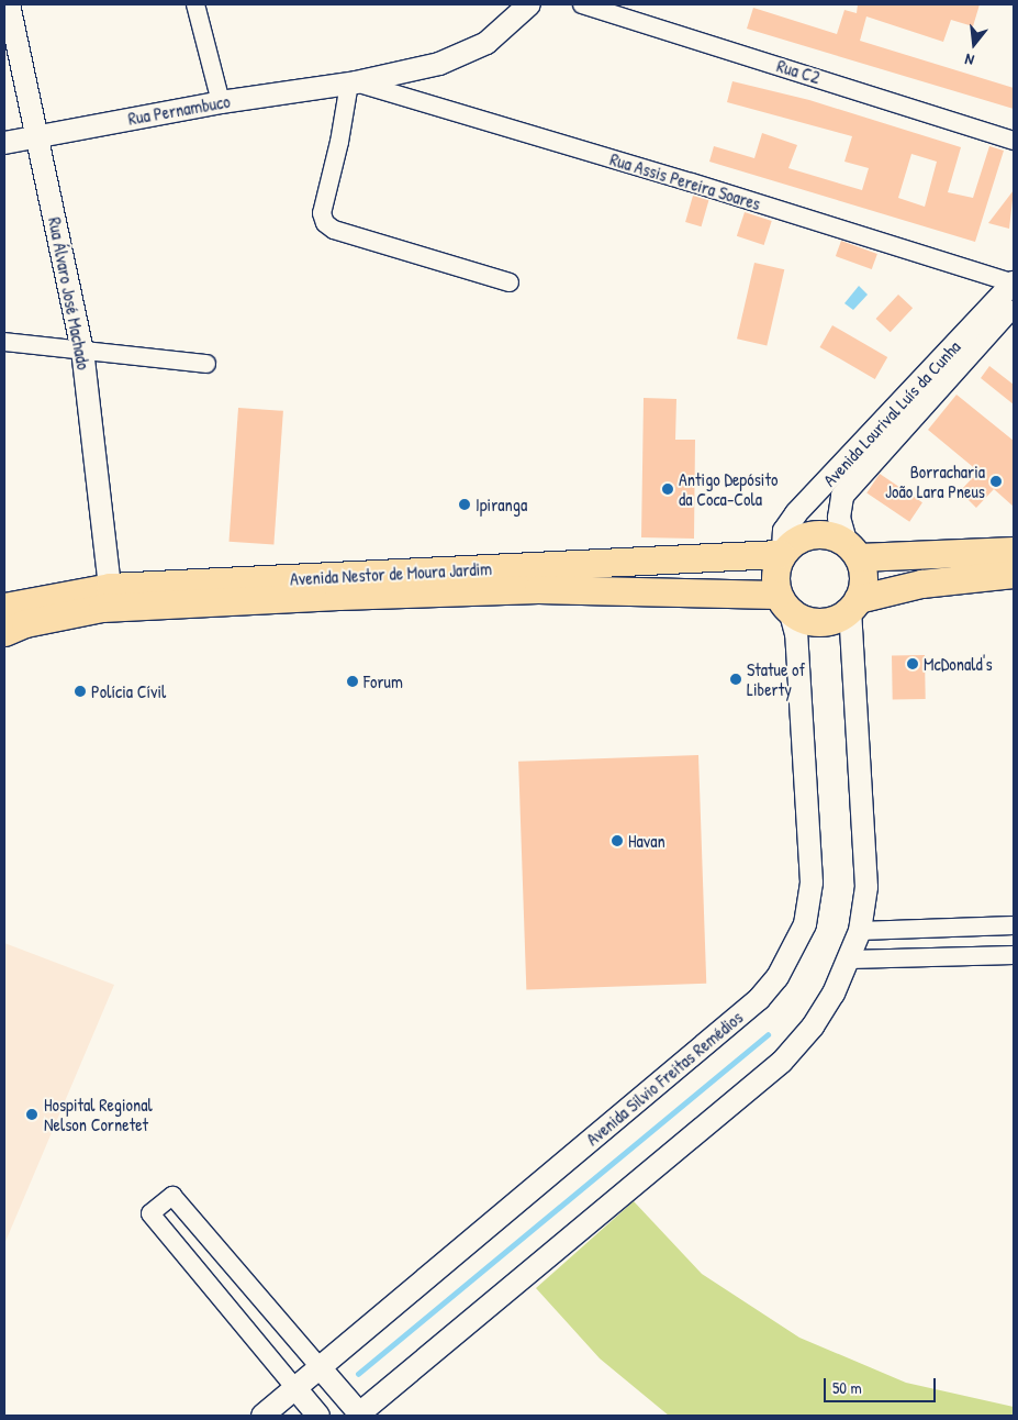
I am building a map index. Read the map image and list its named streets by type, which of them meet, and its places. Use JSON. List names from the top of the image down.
{
  "streets": {
    "main road": ["Avenida Nestor de Moura Jardim"],
    "street": [
      "Rua C2",
      "Rua Pernambuco",
      "Rua Assis Pereira Soares",
      "Rua Álvaro José Machado",
      "Avenida Lourival Luís da Cunha",
      "Avenida Sílvio Freitas Remédios"
    ]
  },
  "crossings": [
    ["Rua Pernambuco", "Rua Assis Pereira Soares"],
    ["Rua Pernambuco", "Rua Álvaro José Machado"],
    ["Rua Assis Pereira Soares", "Avenida Lourival Luís da Cunha"],
    ["Rua Álvaro José Machado", "Avenida Nestor de Moura Jardim"],
    ["Avenida Lourival Luís da Cunha", "Avenida Nestor de Moura Jardim"],
    ["Avenida Lourival Luís da Cunha", "Avenida Sílvio Freitas Remédios"],
    ["Avenida Nestor de Moura Jardim", "Avenida Sílvio Freitas Remédios"]
  ],
  "places": [
    "Borracharia João Lara Pneus",
    "Antigo Depósito da Coca-Cola",
    "Ipiranga",
    "McDonald's",
    "Statue of Liberty",
    "Forum",
    "Polícia Cívil",
    "Havan",
    "Hospital Regional Nelson Cornetet"
  ],
  "scale_bar": "50 m",
  "north": "bottom"
}
